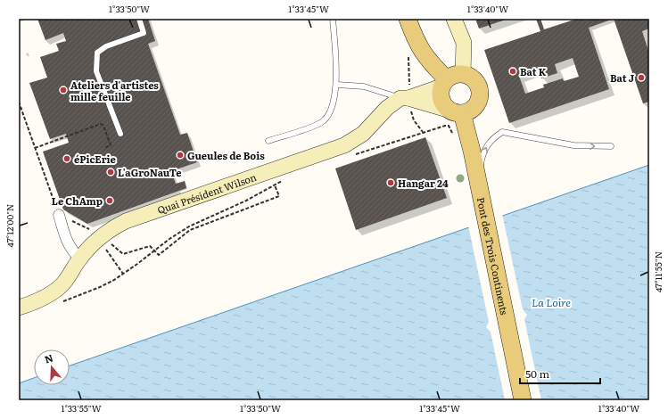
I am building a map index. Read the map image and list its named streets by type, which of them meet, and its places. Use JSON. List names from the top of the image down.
{
  "streets": {
    "main road": ["Quai Président Wilson", "Pont des Trois Continents"]
  },
  "crossings": [
    ["Quai Président Wilson", "Pont des Trois Continents"]
  ],
  "water": ["La Loire"],
  "places": [
    "Bat K",
    "Bat J",
    "Ateliers d'artistes mille feuille",
    "Gueules de Bois",
    "éPicErie",
    "L'aGroNauTe",
    "Hangar 24",
    "Le ChAmp"
  ],
  "scale_bar": "50 m",
  "north": "top",
  "coordinates": [
    "1°33'50\"W",
    "1°33'45\"W",
    "1°33'40\"W",
    "47°12'00\"N",
    "47°11'55\"N",
    "1°33'55\"W"
  ]
}
